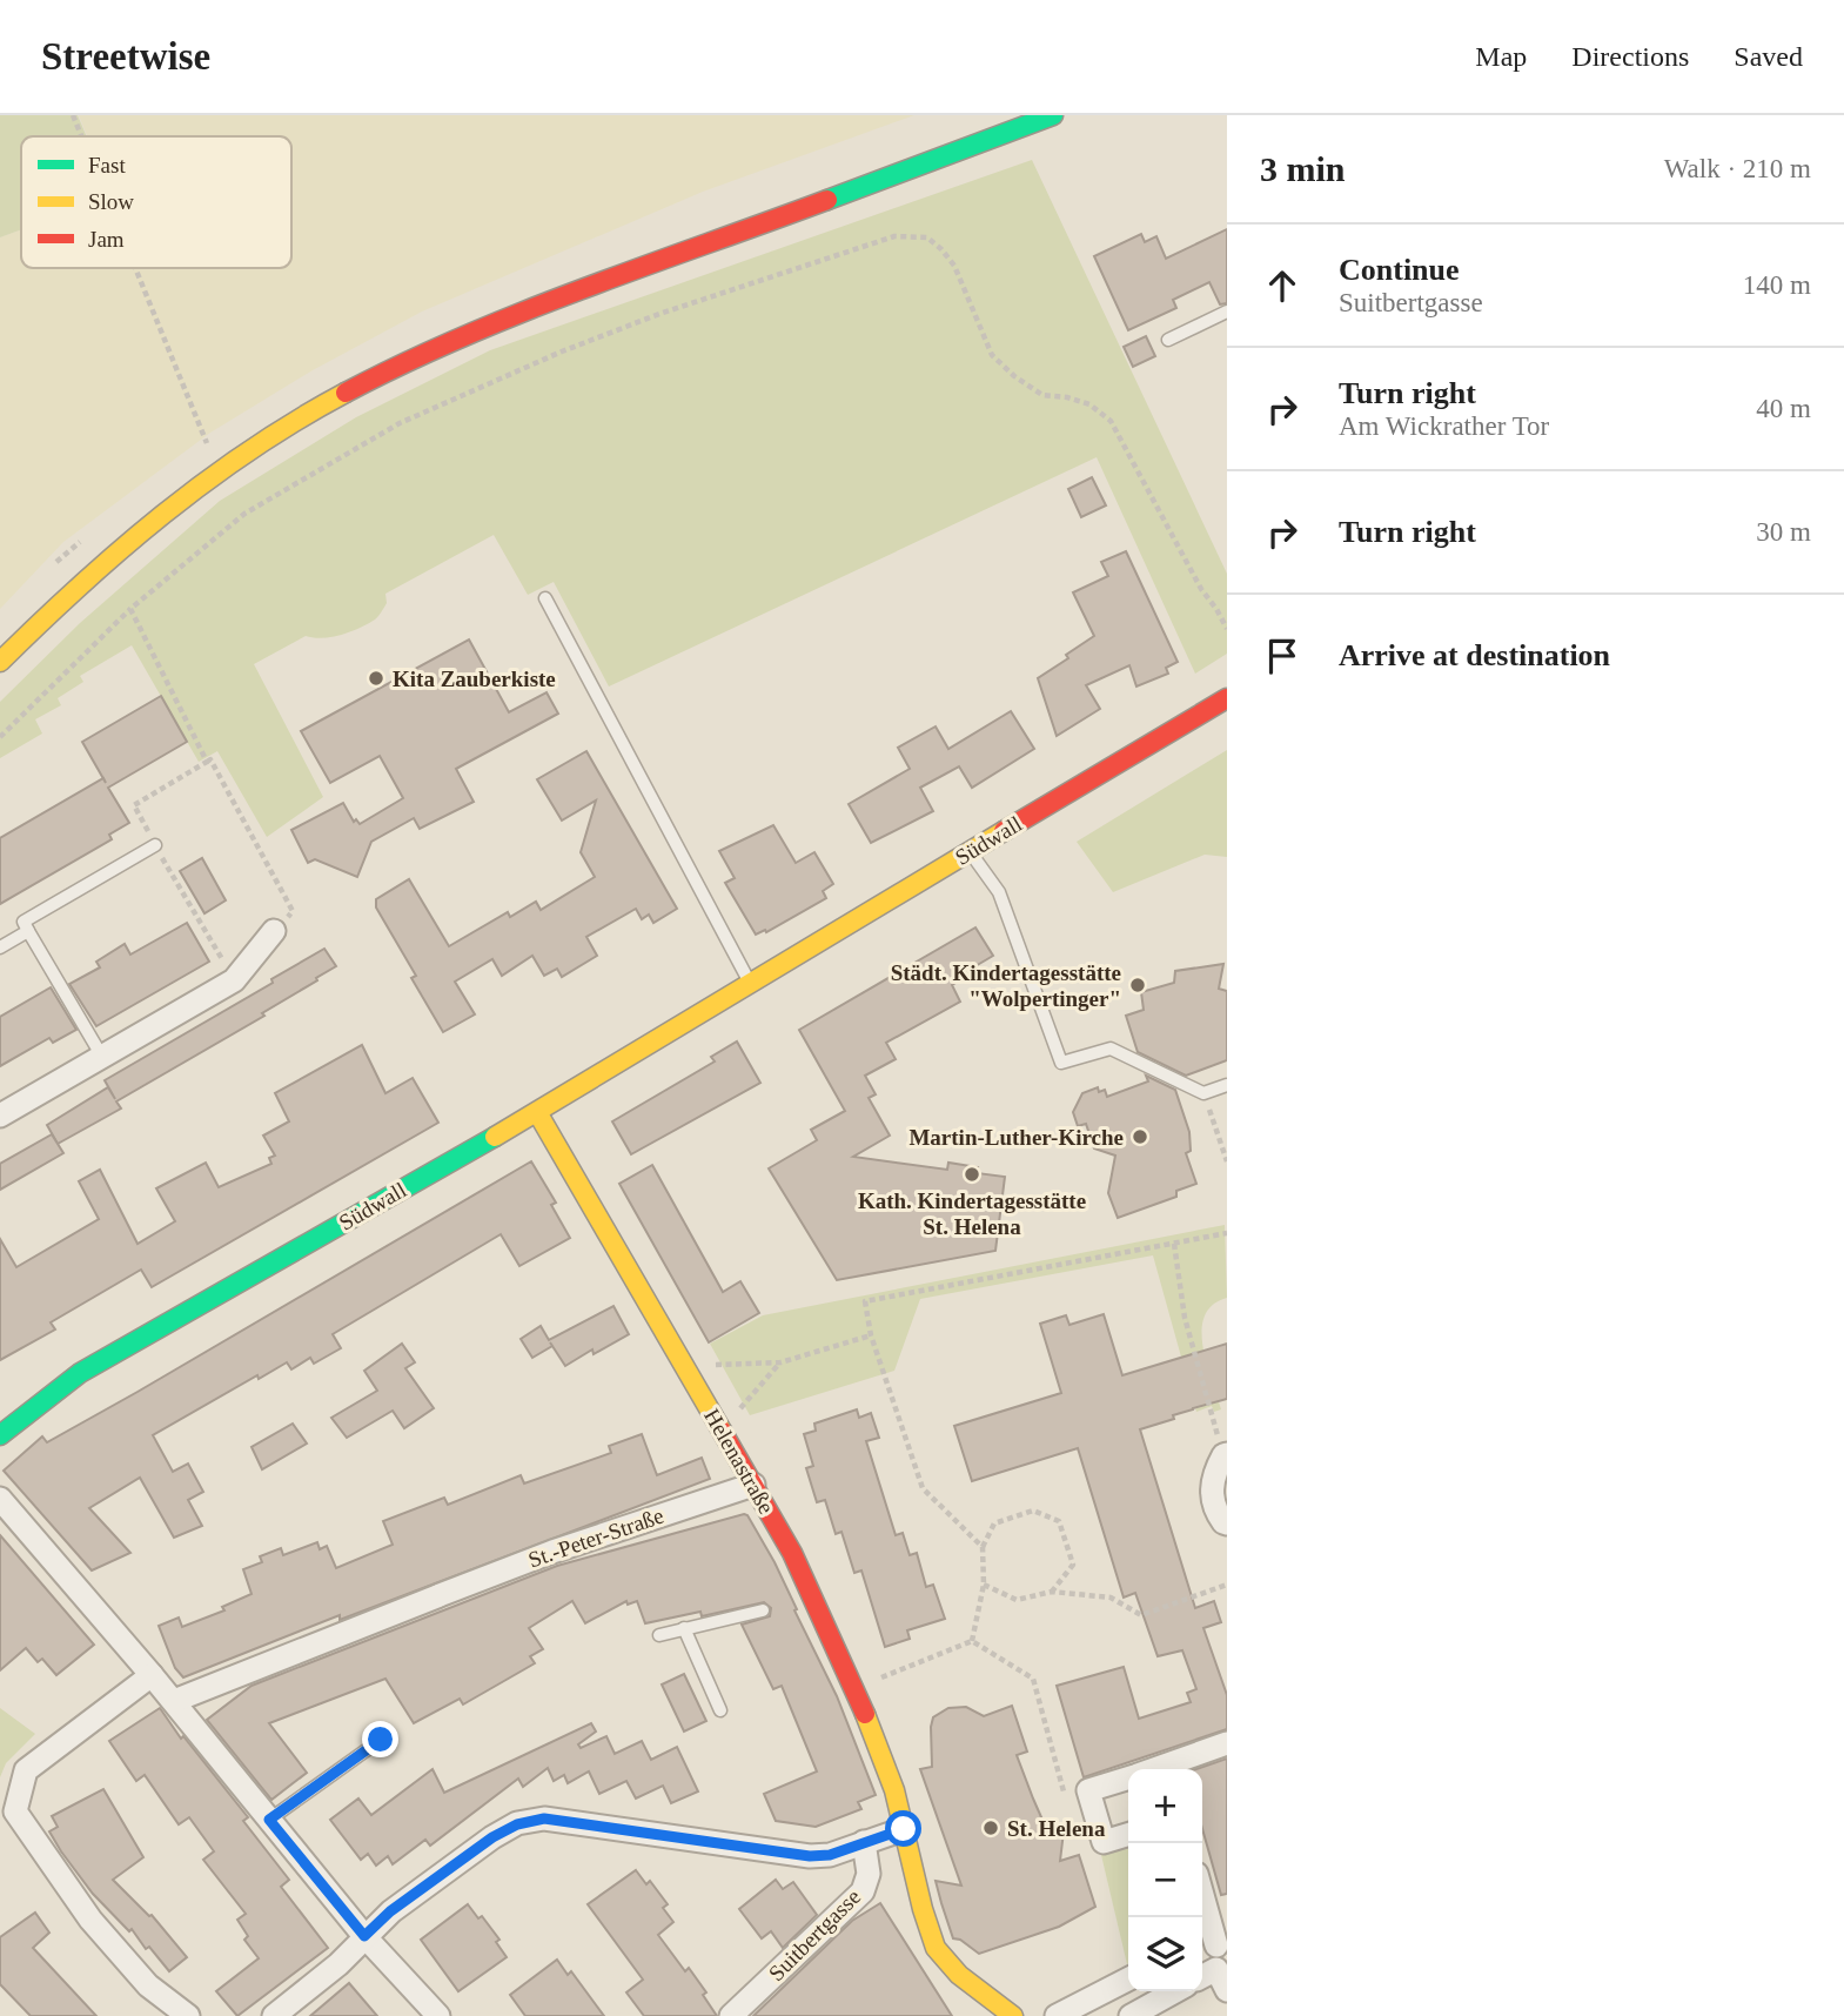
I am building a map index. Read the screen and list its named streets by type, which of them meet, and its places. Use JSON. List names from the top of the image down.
{
  "streets": {
    "street": [
      "Südwall",
      "Helenastraße",
      "St.-Peter-Straße",
      "Suitbertgasse"
    ]
  },
  "crossings": [
    ["Südwall", "Helenastraße"],
    ["Helenastraße", "St.-Peter-Straße"],
    ["Helenastraße", "Suitbertgasse"]
  ],
  "places": [
    "Kita Zauberkiste",
    "Städt. Kindertagesstätte \"Wolpertinger\"",
    "Martin-Luther-Kirche",
    "Kath. Kindertagesstätte St. Helena",
    "St. Helena"
  ],
  "legend": ["Fast", "Slow", "Jam"],
  "page": {
    "header": "Streetwise",
    "nav": ["Map", "Directions", "Saved"],
    "heading": ["3 min", "Walk · 210 m"],
    "list": [
      ["Continue", "Suitbertgasse", "140 m"],
      ["Turn right", "Am Wickrather Tor", "40 m"],
      ["Turn right", "30 m"],
      "Arrive at destination"
    ],
    "map_buttons": ["+", "−"]
  }
}
